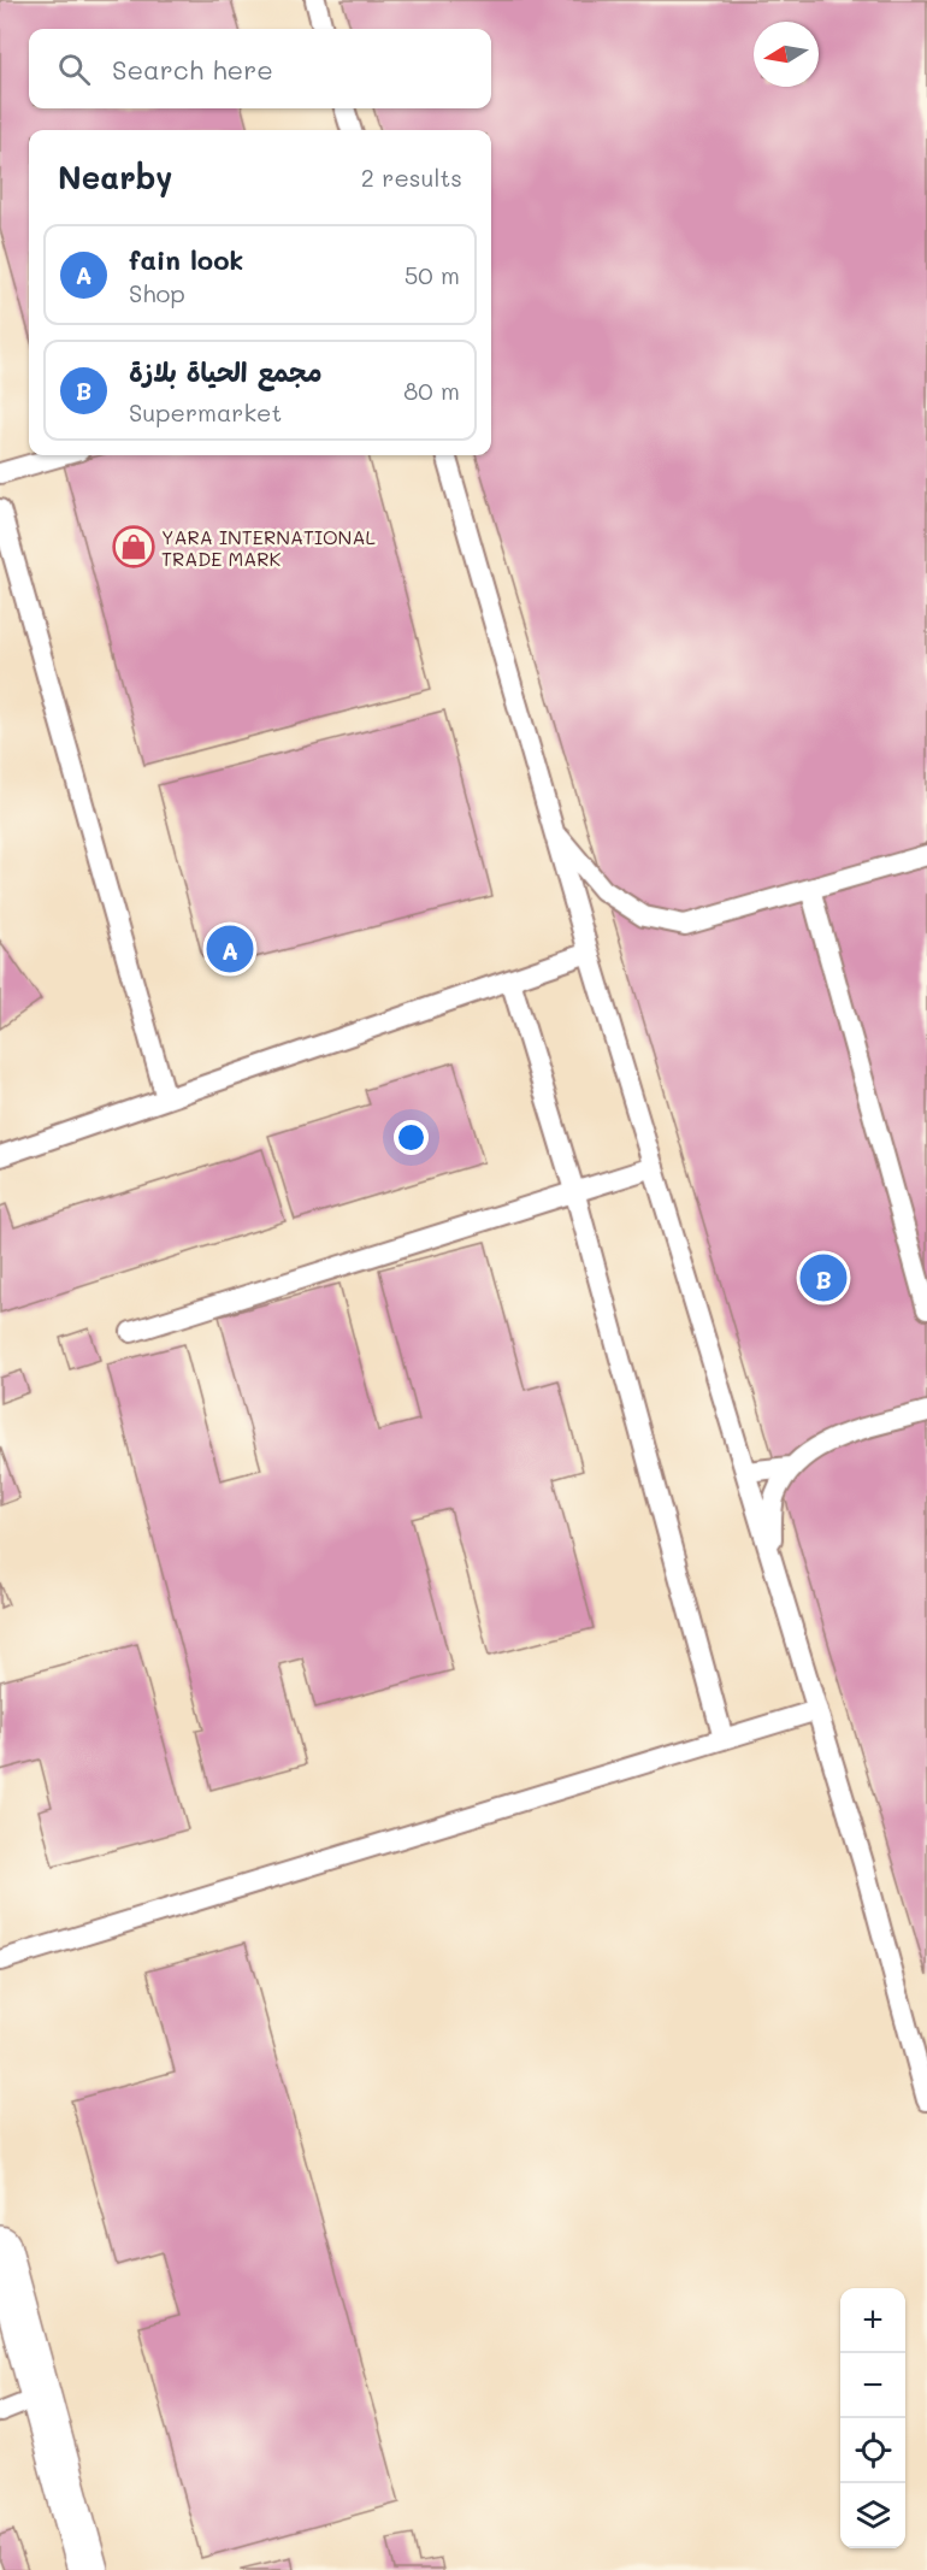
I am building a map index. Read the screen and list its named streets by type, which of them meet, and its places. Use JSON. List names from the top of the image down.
{
  "places": {
    "shop": ["YARA INTERNATIONAL TRADE MARK"]
  },
  "north": "left",
  "page": {
    "search": "Search here",
    "heading": ["Nearby", "2 results"],
    "list": [
      {
        "mark": "A",
        "name": "fain look",
        "note": "Shop",
        "value": "50 m"
      },
      {
        "mark": "B",
        "name": "مجمع الحياة بلازة",
        "note": "Supermarket",
        "value": "80 m"
      }
    ],
    "pins": ["A", "B"],
    "map_buttons": ["+", "−"]
  }
}
